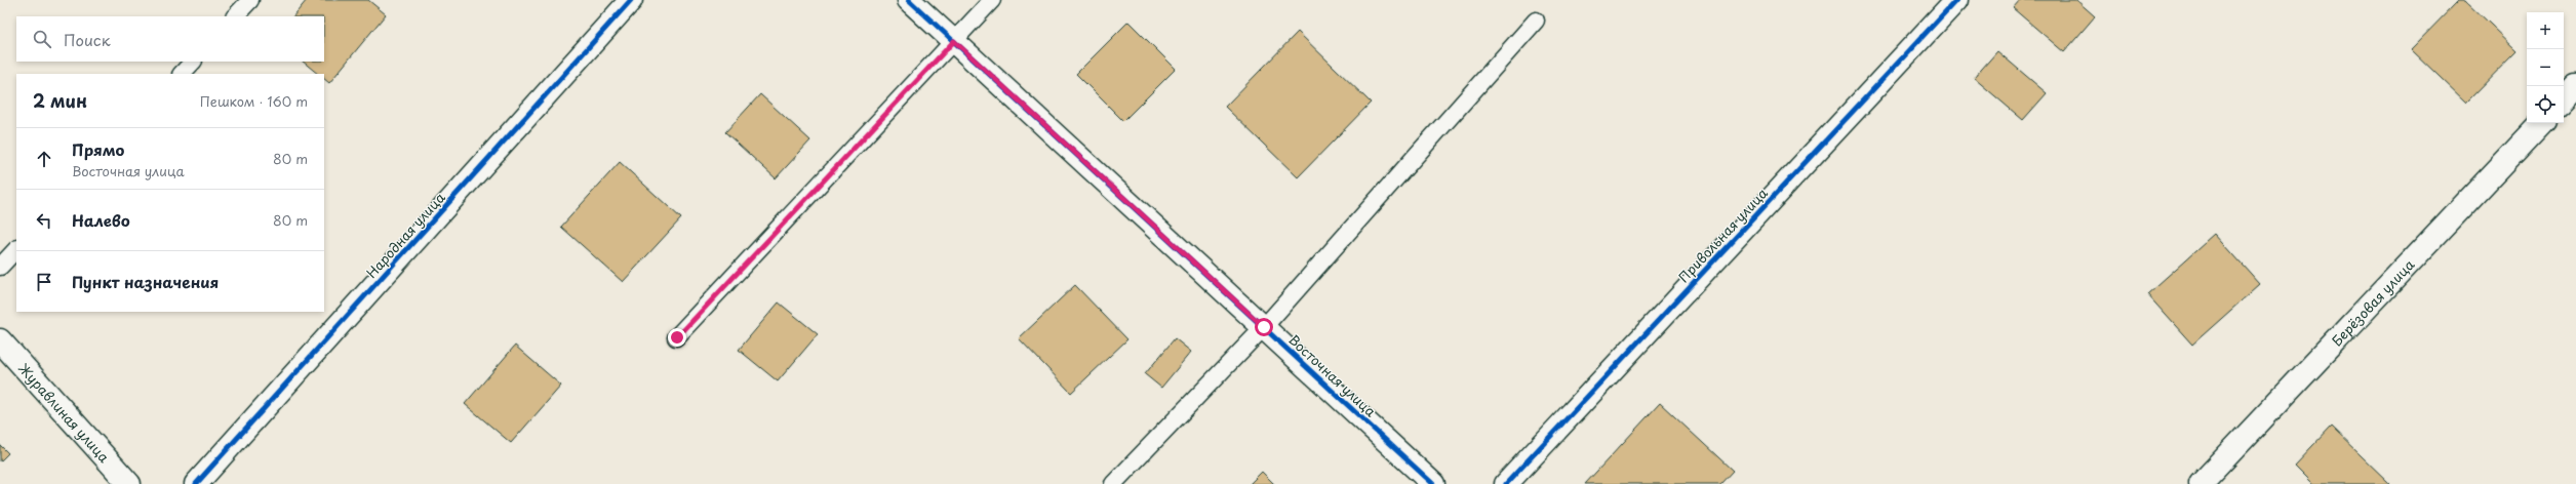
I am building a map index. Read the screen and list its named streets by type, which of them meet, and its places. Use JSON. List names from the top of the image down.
{
  "streets": {
    "street": [
      "Народная улица",
      "Привольная улица",
      "Берёзовая улица",
      "Восточная улица",
      "Журавлиная улица"
    ]
  },
  "page": {
    "map_buttons": ["+", "−"],
    "search": "Поиск",
    "heading": ["2 мин", "Пешком · 160 m"],
    "list": [
      ["Прямо", "Восточная улица", "80 m"],
      ["Налево", "80 m"],
      "Пункт назначения"
    ]
  }
}
